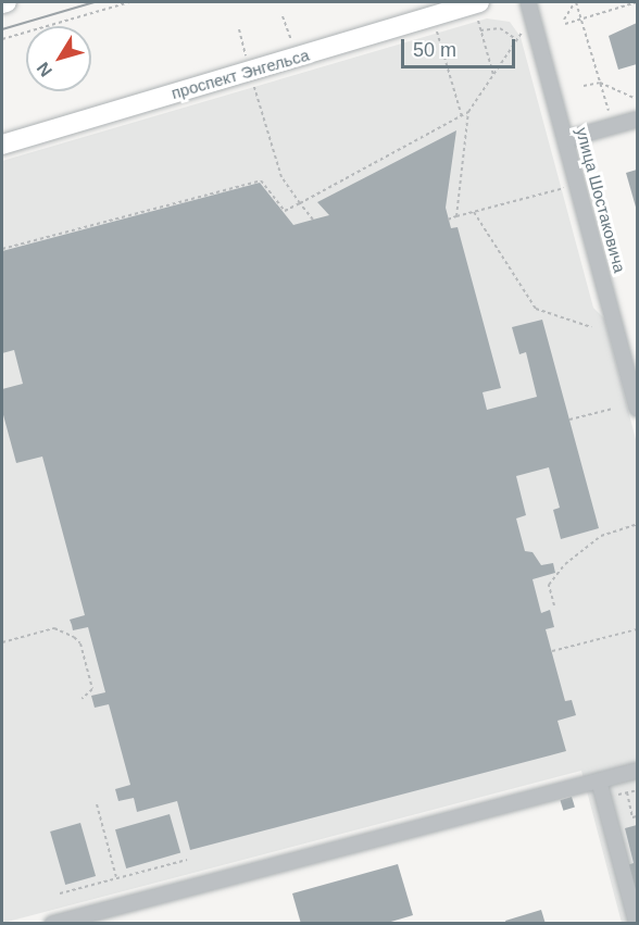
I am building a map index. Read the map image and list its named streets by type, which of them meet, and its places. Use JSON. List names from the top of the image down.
{
  "streets": {
    "main road": ["проспект Энгельса"],
    "street": ["улица Шостаковича"]
  },
  "scale_bar": "50 m",
  "north": "bottom left"
}
